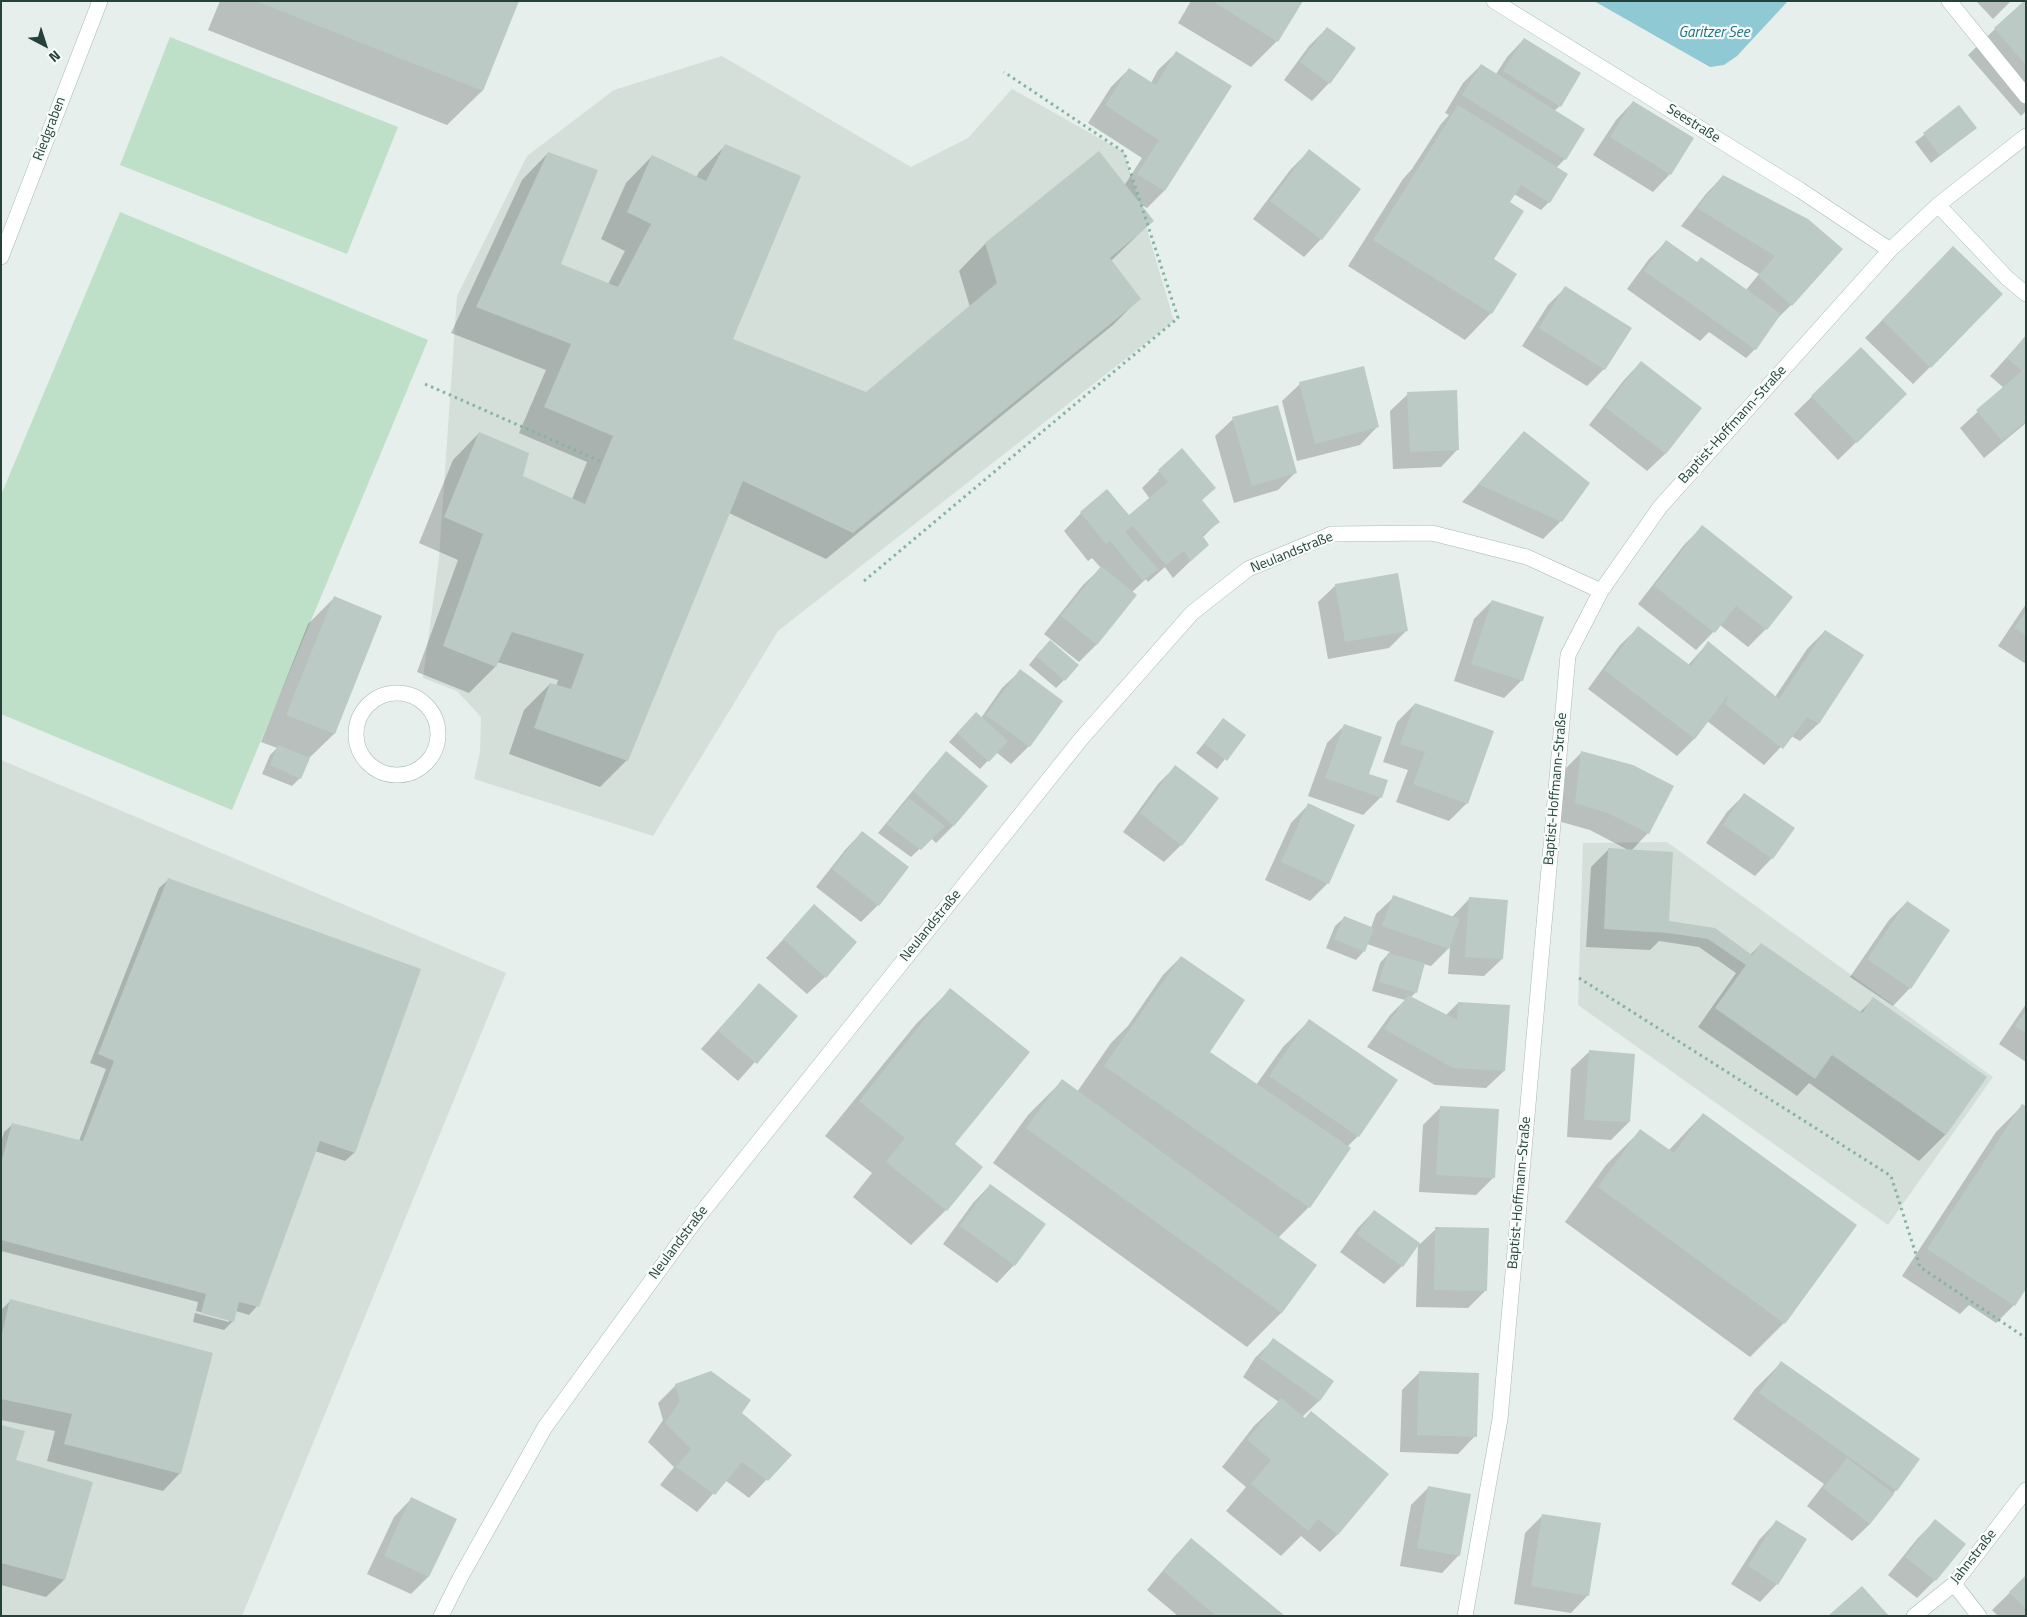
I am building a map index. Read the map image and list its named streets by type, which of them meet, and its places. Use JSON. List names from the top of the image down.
{
  "streets": {
    "street": [
      "Seestraße",
      "Riedgraben",
      "Baptist-Hoffmann-Straße",
      "Neulandstraße",
      "Jahnstraße"
    ]
  },
  "crossings": [
    ["Seestraße", "Baptist-Hoffmann-Straße"],
    ["Baptist-Hoffmann-Straße", "Neulandstraße"]
  ],
  "water": ["Garitzer See"],
  "north": "bottom right"
}
